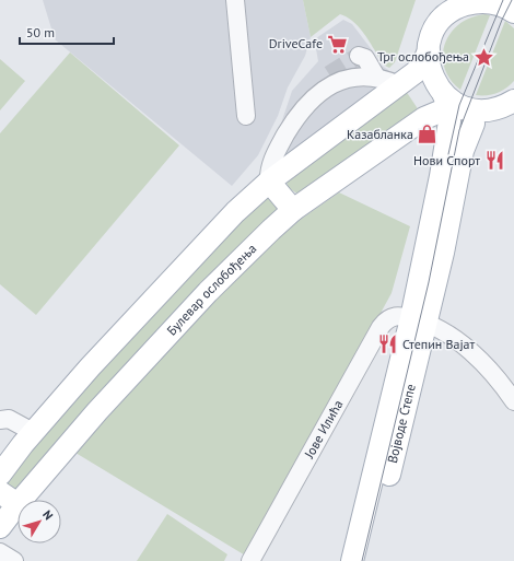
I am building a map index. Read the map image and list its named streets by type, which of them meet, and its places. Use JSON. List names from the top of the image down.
{
  "streets": {
    "main road": ["Булевар ослобођења", "Војводе Степе"],
    "street": ["Јове Илића"]
  },
  "crossings": [
    ["Булевар ослобођења", "Војводе Степе"],
    ["Војводе Степе", "Јове Илића"]
  ],
  "places": {
    "supermarket": ["DriveCafe"],
    "place": ["Трг ослобођења"],
    "shop": ["Казабланка"],
    "restaurant": ["Нови Спорт", "Степин Вајат"]
  },
  "scale_bar": "50 m",
  "north": "top right"
}
